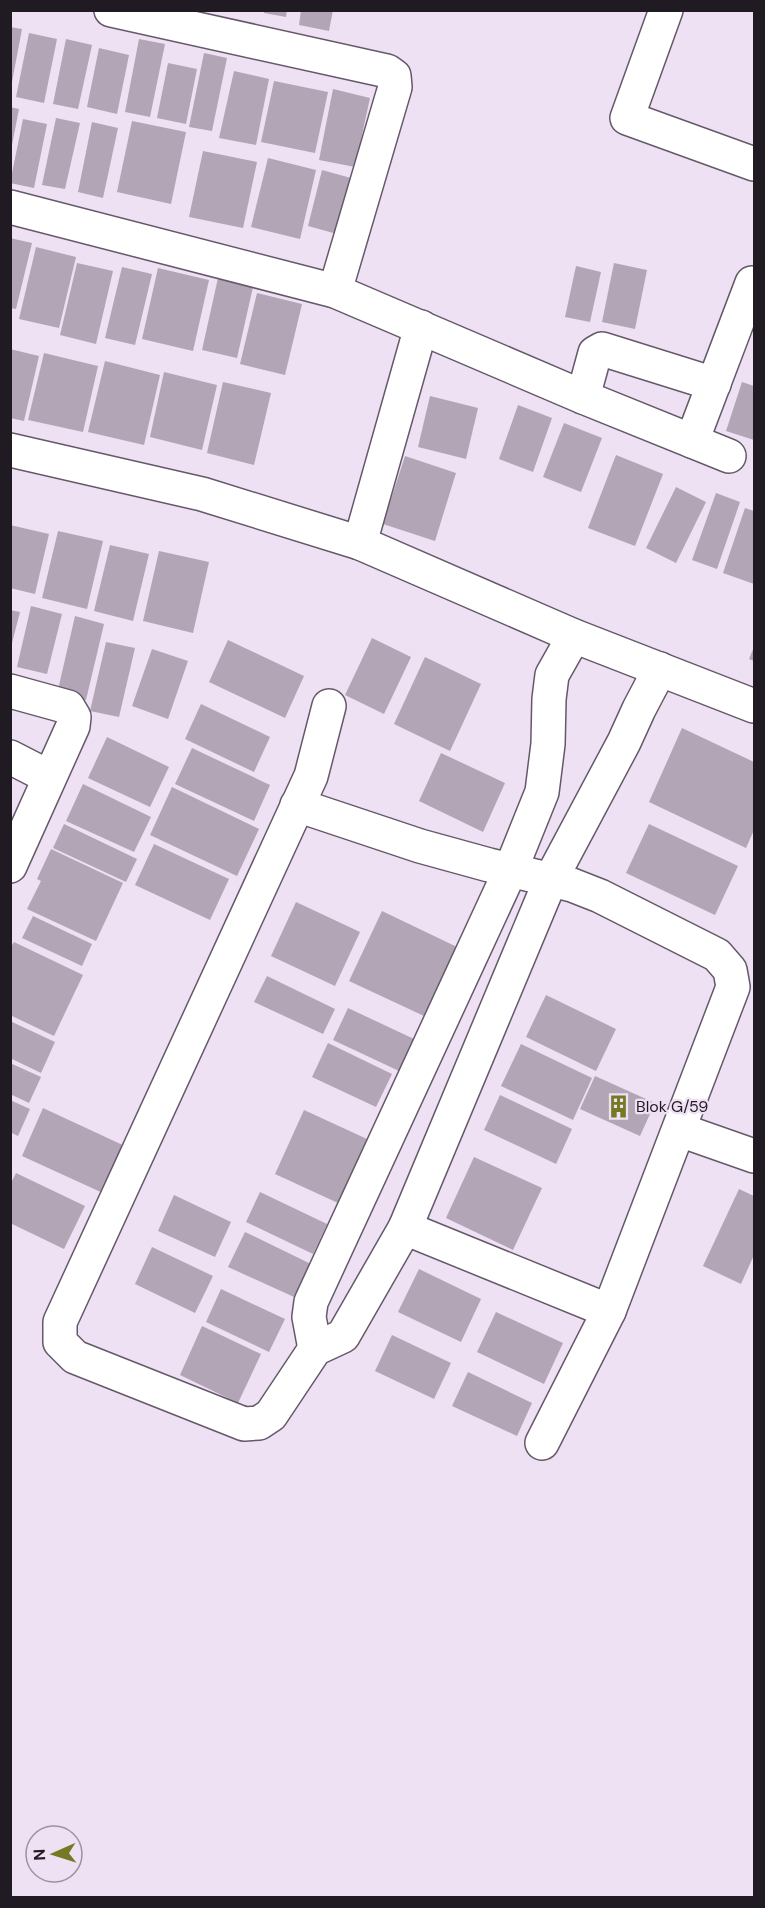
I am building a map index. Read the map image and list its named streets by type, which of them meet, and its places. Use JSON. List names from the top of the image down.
{
  "places": {
    "building": ["Blok G/59"]
  },
  "north": "left"
}
